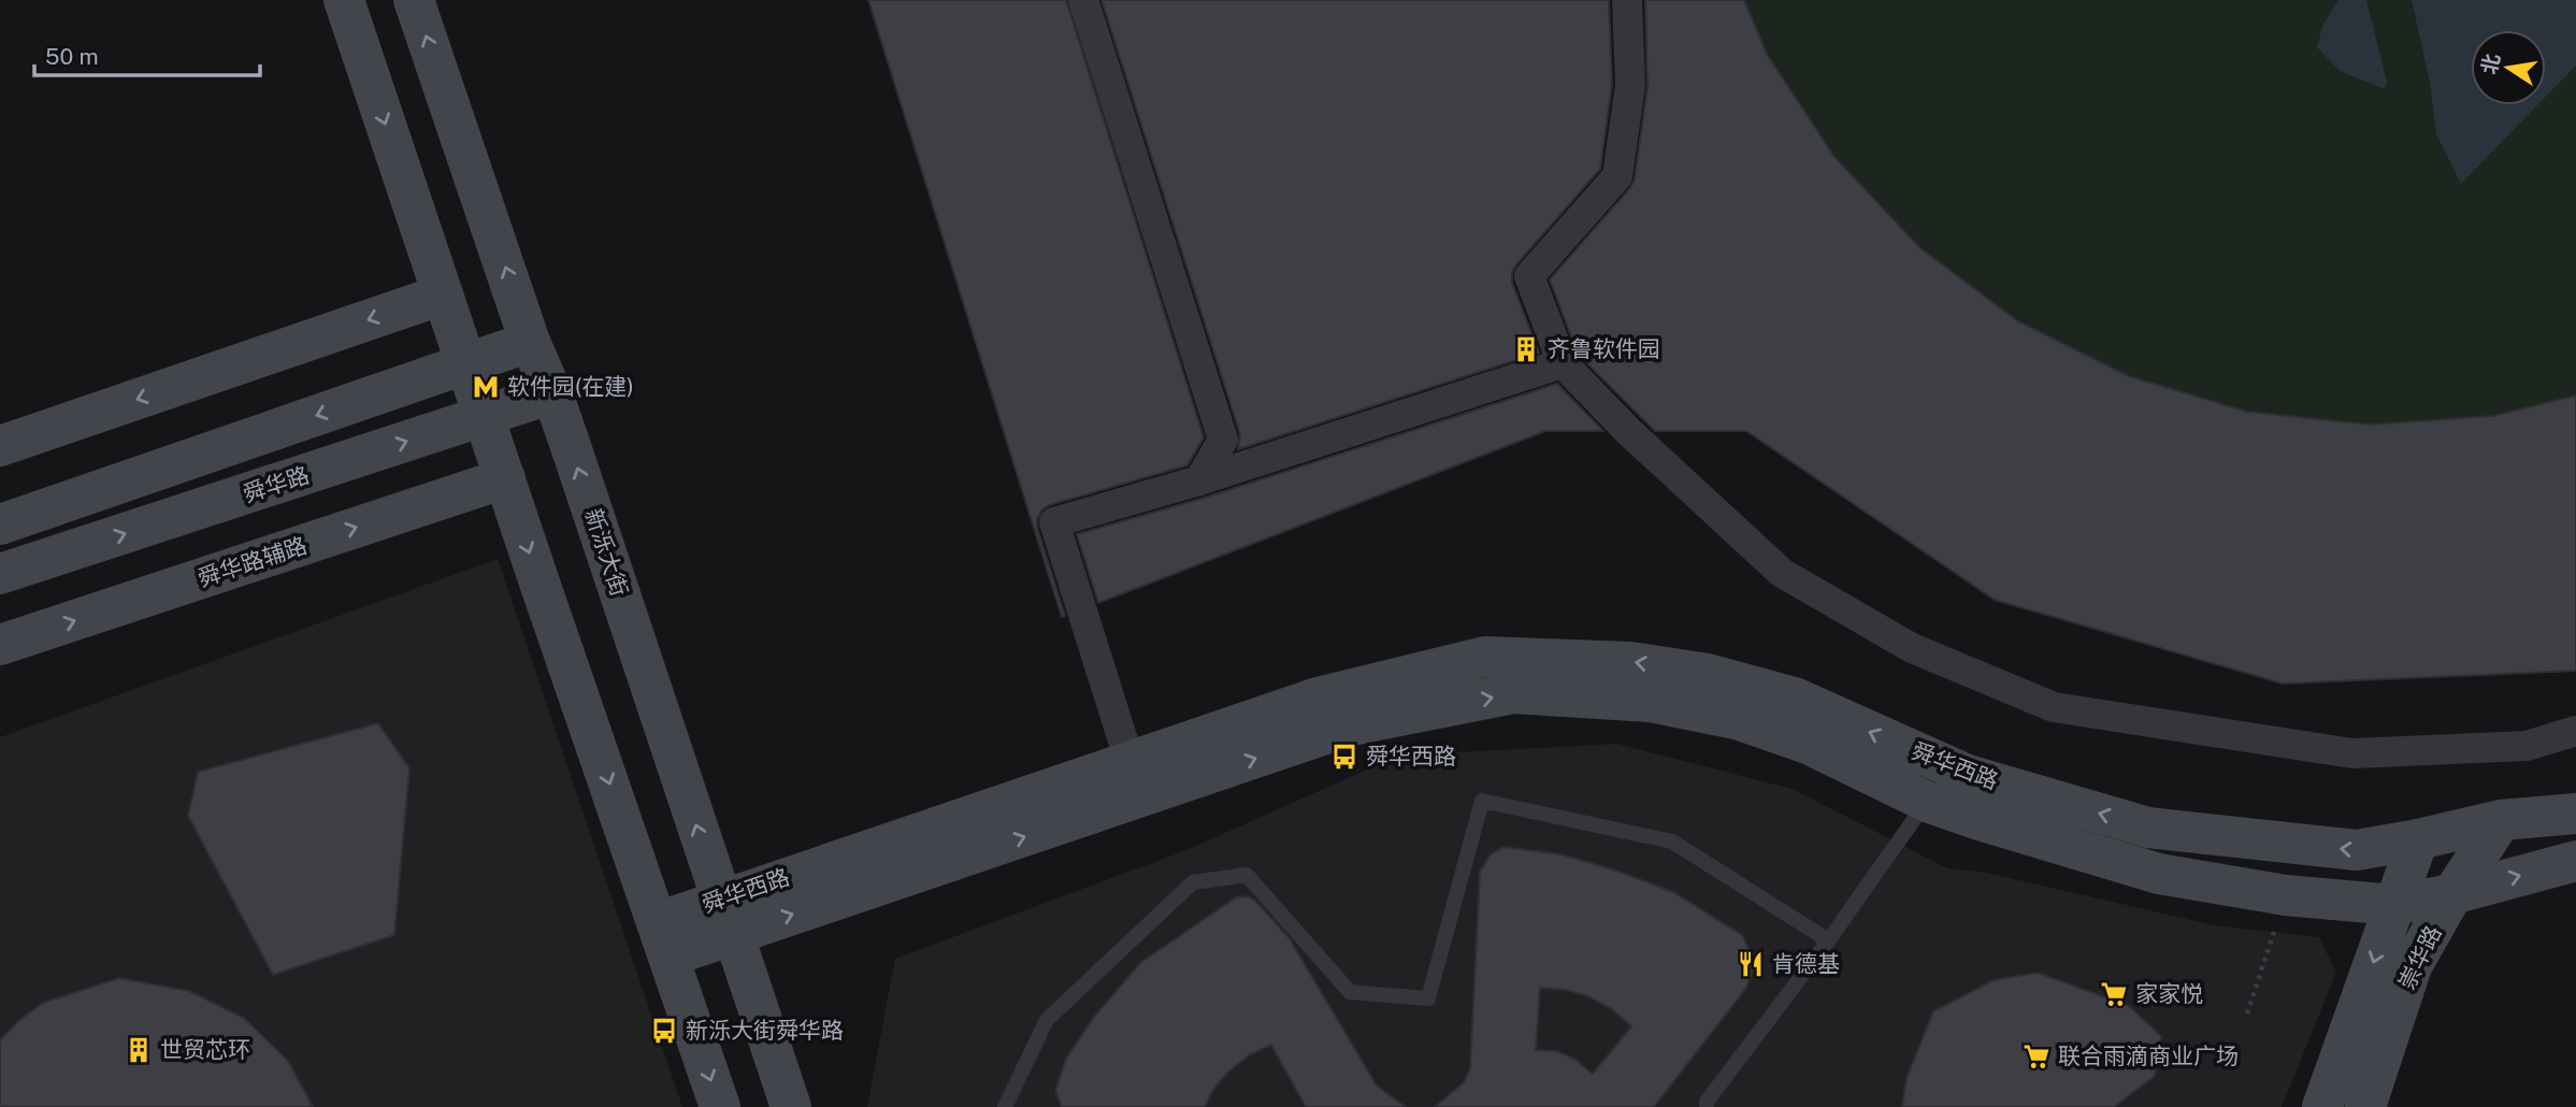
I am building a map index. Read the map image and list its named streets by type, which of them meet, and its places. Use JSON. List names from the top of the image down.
{
  "streets": {
    "main road": [
      "舜华路",
      "新泺大街",
      "舜华路辅路",
      "舜华西路",
      "崇华路"
    ]
  },
  "crossings": [
    ["舜华路", "新泺大街"],
    ["新泺大街", "舜华西路"],
    ["舜华西路", "崇华路"]
  ],
  "places": {
    "building": ["齐鲁软件园", "世贸芯环"],
    "metro station": ["软件园(在建)"],
    "bus stop": ["舜华西路", "新泺大街舜华路"],
    "restaurant": ["肯德基"],
    "supermarket": ["家家悦", "联合雨滴商业广场"]
  },
  "scale_bar": "50 m",
  "north": "left"
}
